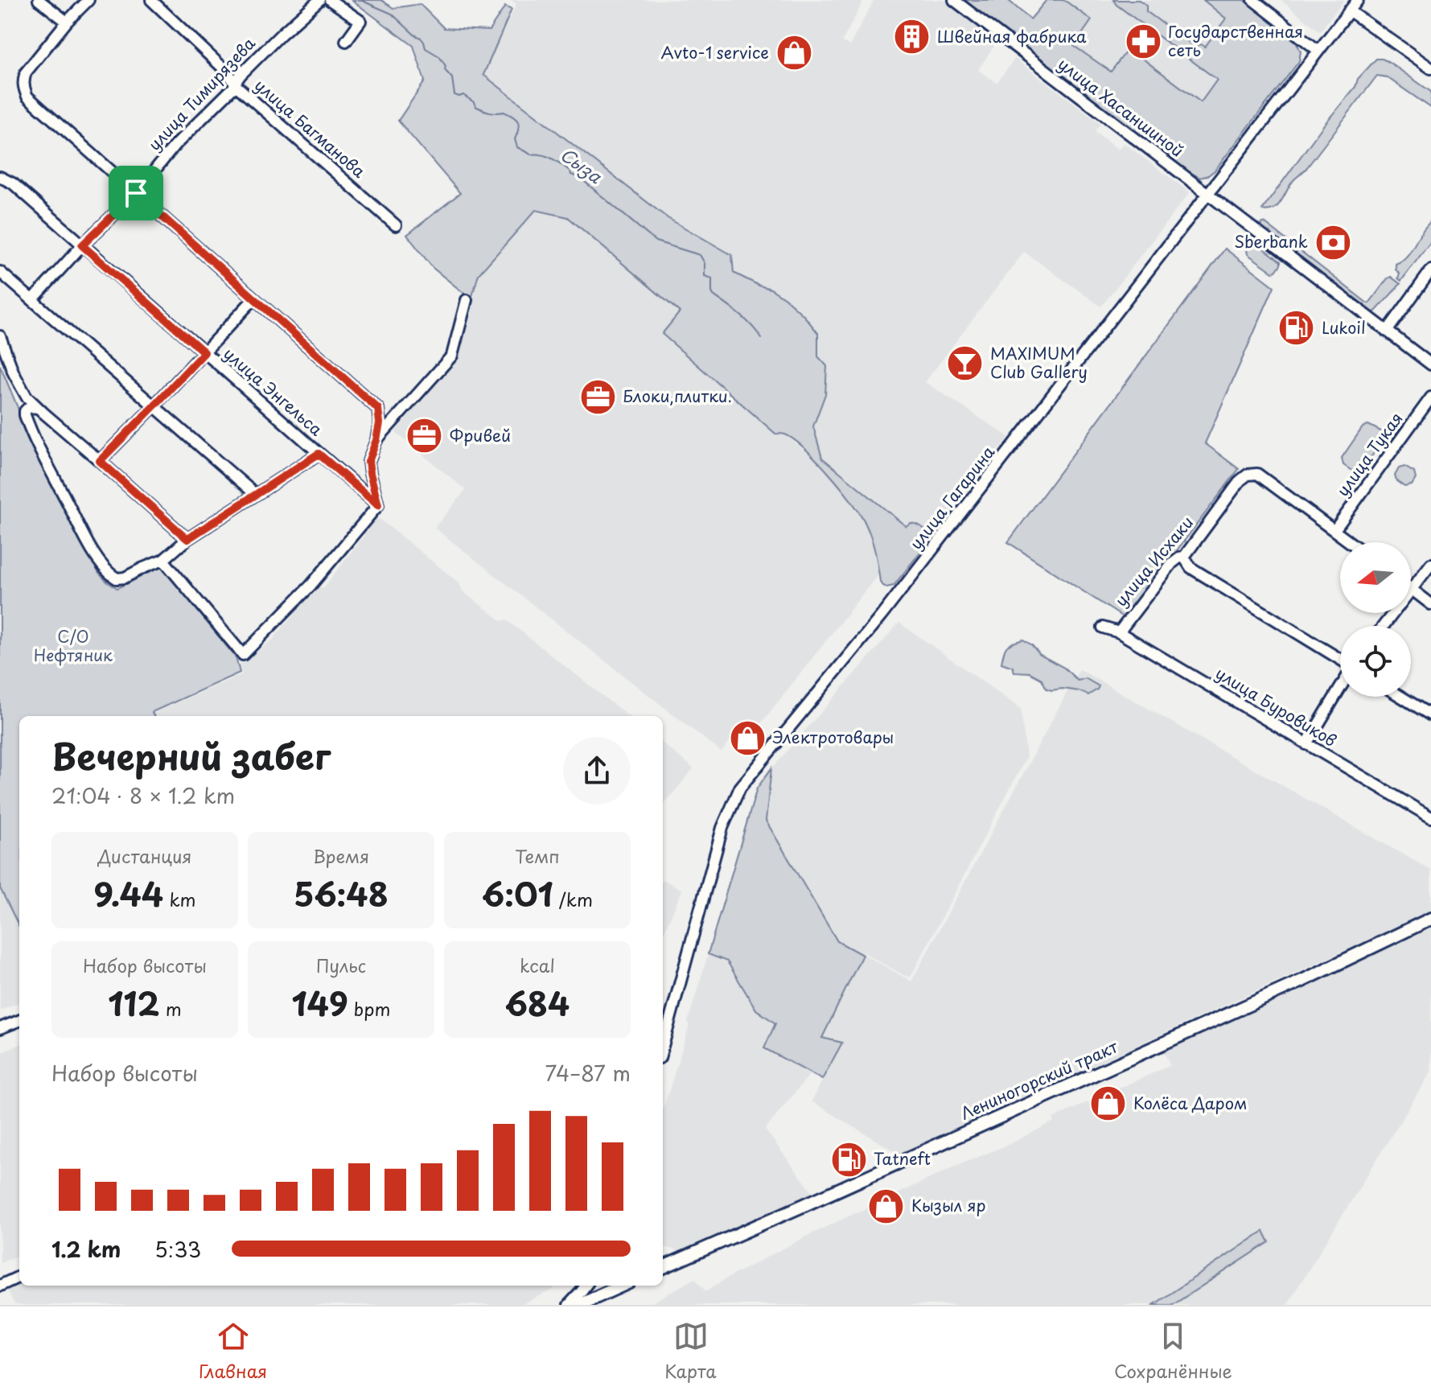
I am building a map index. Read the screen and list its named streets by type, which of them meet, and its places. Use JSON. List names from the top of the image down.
{
  "streets": {
    "main road": ["Лениногорский тракт"],
    "street": [
      "улица Тимирязева",
      "улица Хасаншиной",
      "улица Багманова",
      "улица Энгельса",
      "улица Тукая",
      "улица Гагарина",
      "улица Исхаки",
      "улица Буровиков"
    ]
  },
  "crossings": [
    ["улица Тимирязева", "улица Багманова"],
    ["улица Тимирязева", "улица Энгельса"],
    ["улица Хасаншиной", "улица Гагарина"],
    ["улица Тукая", "улица Исхаки"],
    ["улица Исхаки", "улица Буровиков"]
  ],
  "water": ["Сыза"],
  "parks": ["С/О Нефтяник"],
  "places": {
    "building": ["Швейная фабрика"],
    "pharmacy": ["Государственная сеть"],
    "shop": [
      "Avto-1 service",
      "Электротовары",
      "Колёса Даром",
      "Кызыл яр"
    ],
    "bank": ["Sberbank"],
    "fuel station": ["Lukoil", "Tatneft"],
    "bar": ["MAXIMUM Club Gallery"],
    "office": ["Блоки,плитки.", "Фривей"]
  },
  "north": "left",
  "page": {
    "heading": ["Вечерний забег", "21:04 · 8 × 1.2 km"],
    "stats": [
      ["Дистанция", "9.44 km"],
      ["Время", "56:48"],
      ["Темп", "6:01 /km"],
      ["Набор высоты", "112 m"],
      ["Пульс", "149 bpm"],
      ["kcal", "684"]
    ],
    "chart": ["Набор высоты", "74–87 m"],
    "list": [
      {
        "name": "1.2 km",
        "note": "5:33"
      }
    ],
    "tabs": ["Главная", "Карта", "Сохранённые"]
  }
}
